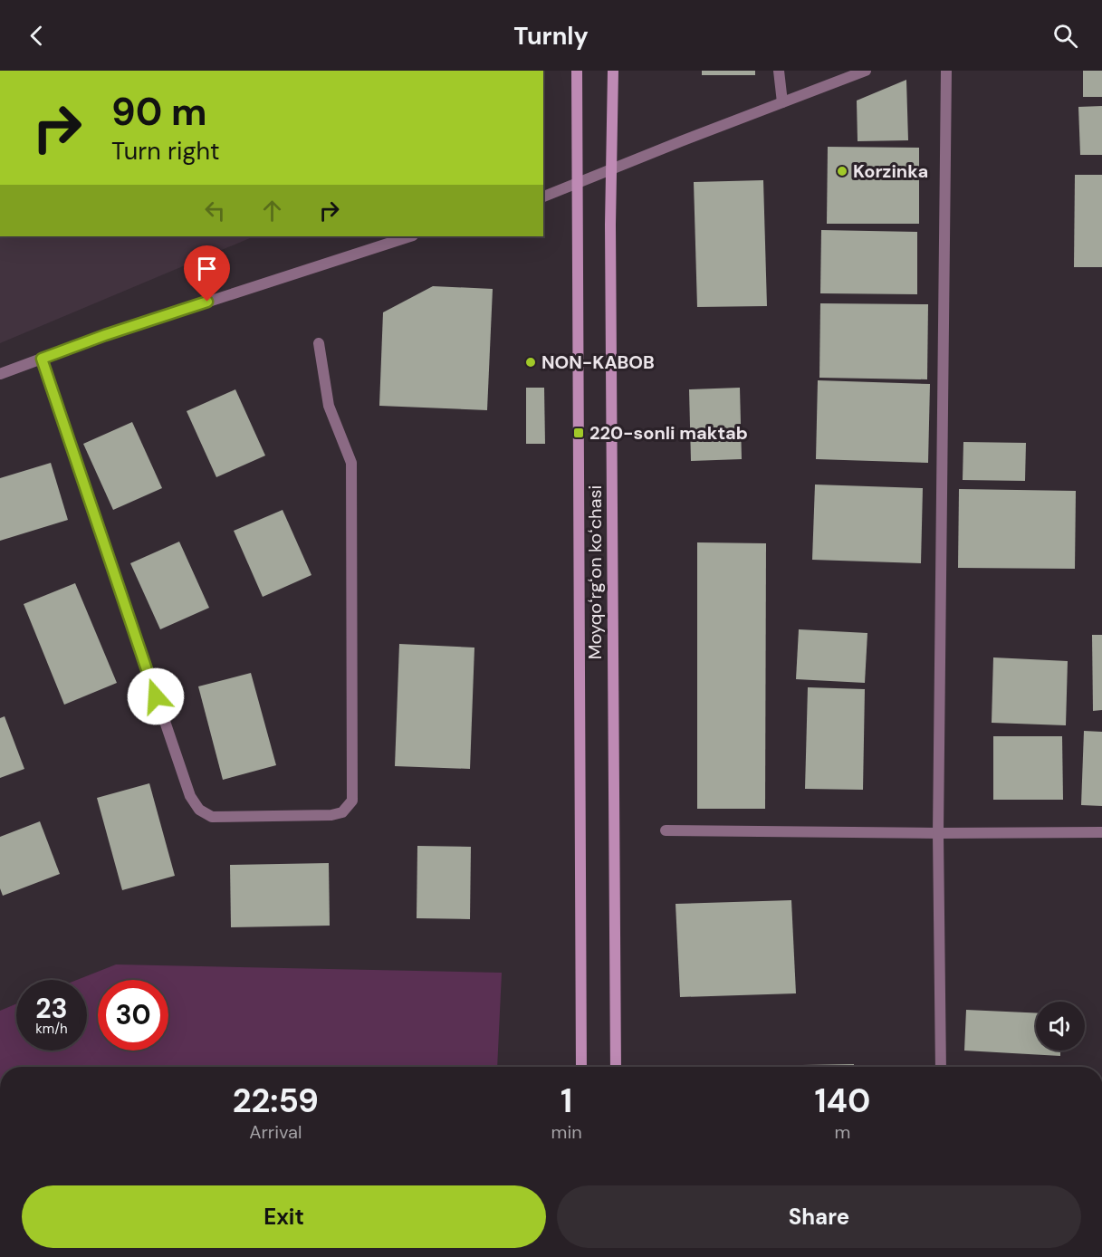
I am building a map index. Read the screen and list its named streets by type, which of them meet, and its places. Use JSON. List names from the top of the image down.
{
  "streets": {
    "main road": ["Moyqoʻrgʻon koʻchasi"]
  },
  "places": {
    "other": ["Korzinka", "NON-KABOB"],
    "transit": ["220-sonli maktab"]
  },
  "page": {
    "header": "Turnly",
    "turn": ["90 m", "Turn right"],
    "speed": "23 km/h",
    "limit": "30",
    "eta": [
      "22:59",
      "Arrival",
      "1",
      "min",
      "140",
      "m"
    ],
    "buttons": ["Exit", "Share"]
  }
}
